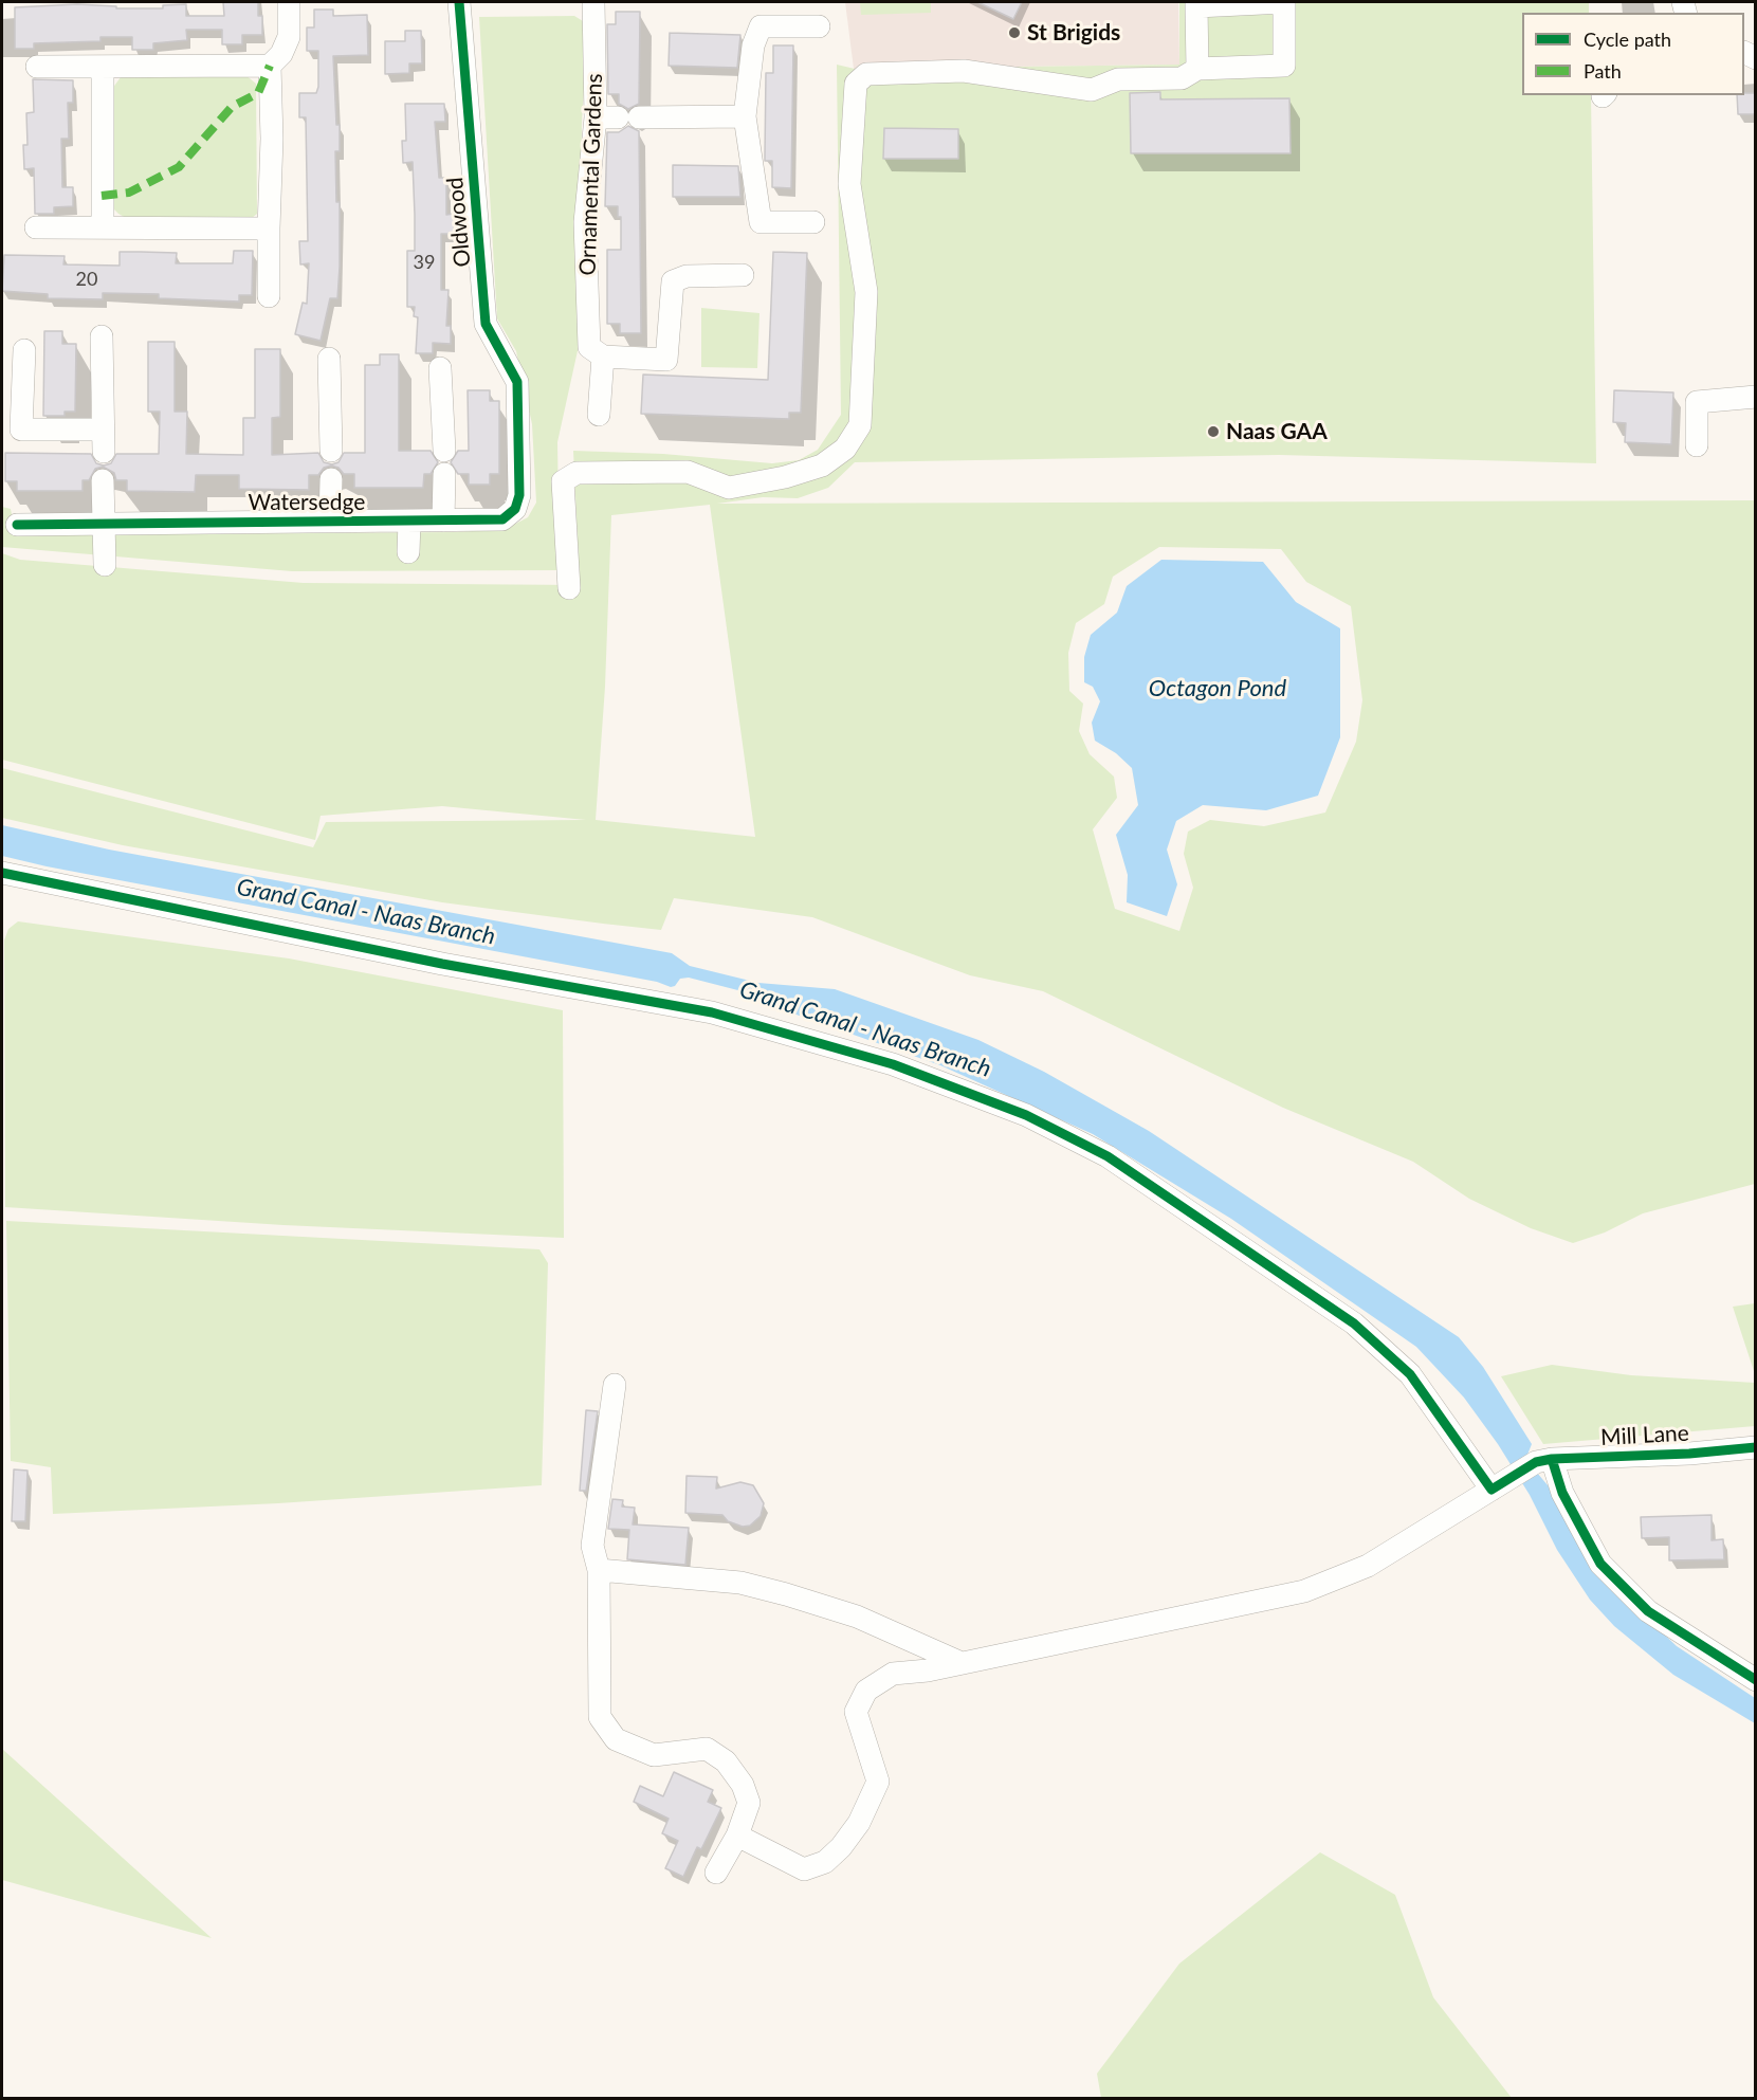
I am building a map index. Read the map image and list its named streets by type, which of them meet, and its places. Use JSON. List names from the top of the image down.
{
  "streets": {
    "street": [
      "Ornamental Gardens",
      "Oldwood",
      "Watersedge",
      "Mill Lane"
    ]
  },
  "crossings": [
    ["Oldwood", "Watersedge"]
  ],
  "water": ["Octagon Pond", "Grand Canal - Naas Branch"],
  "places": ["St Brigids", "Naas GAA"],
  "house_numbers": ["39", "20"],
  "legend": ["Cycle path", "Path"]
}
